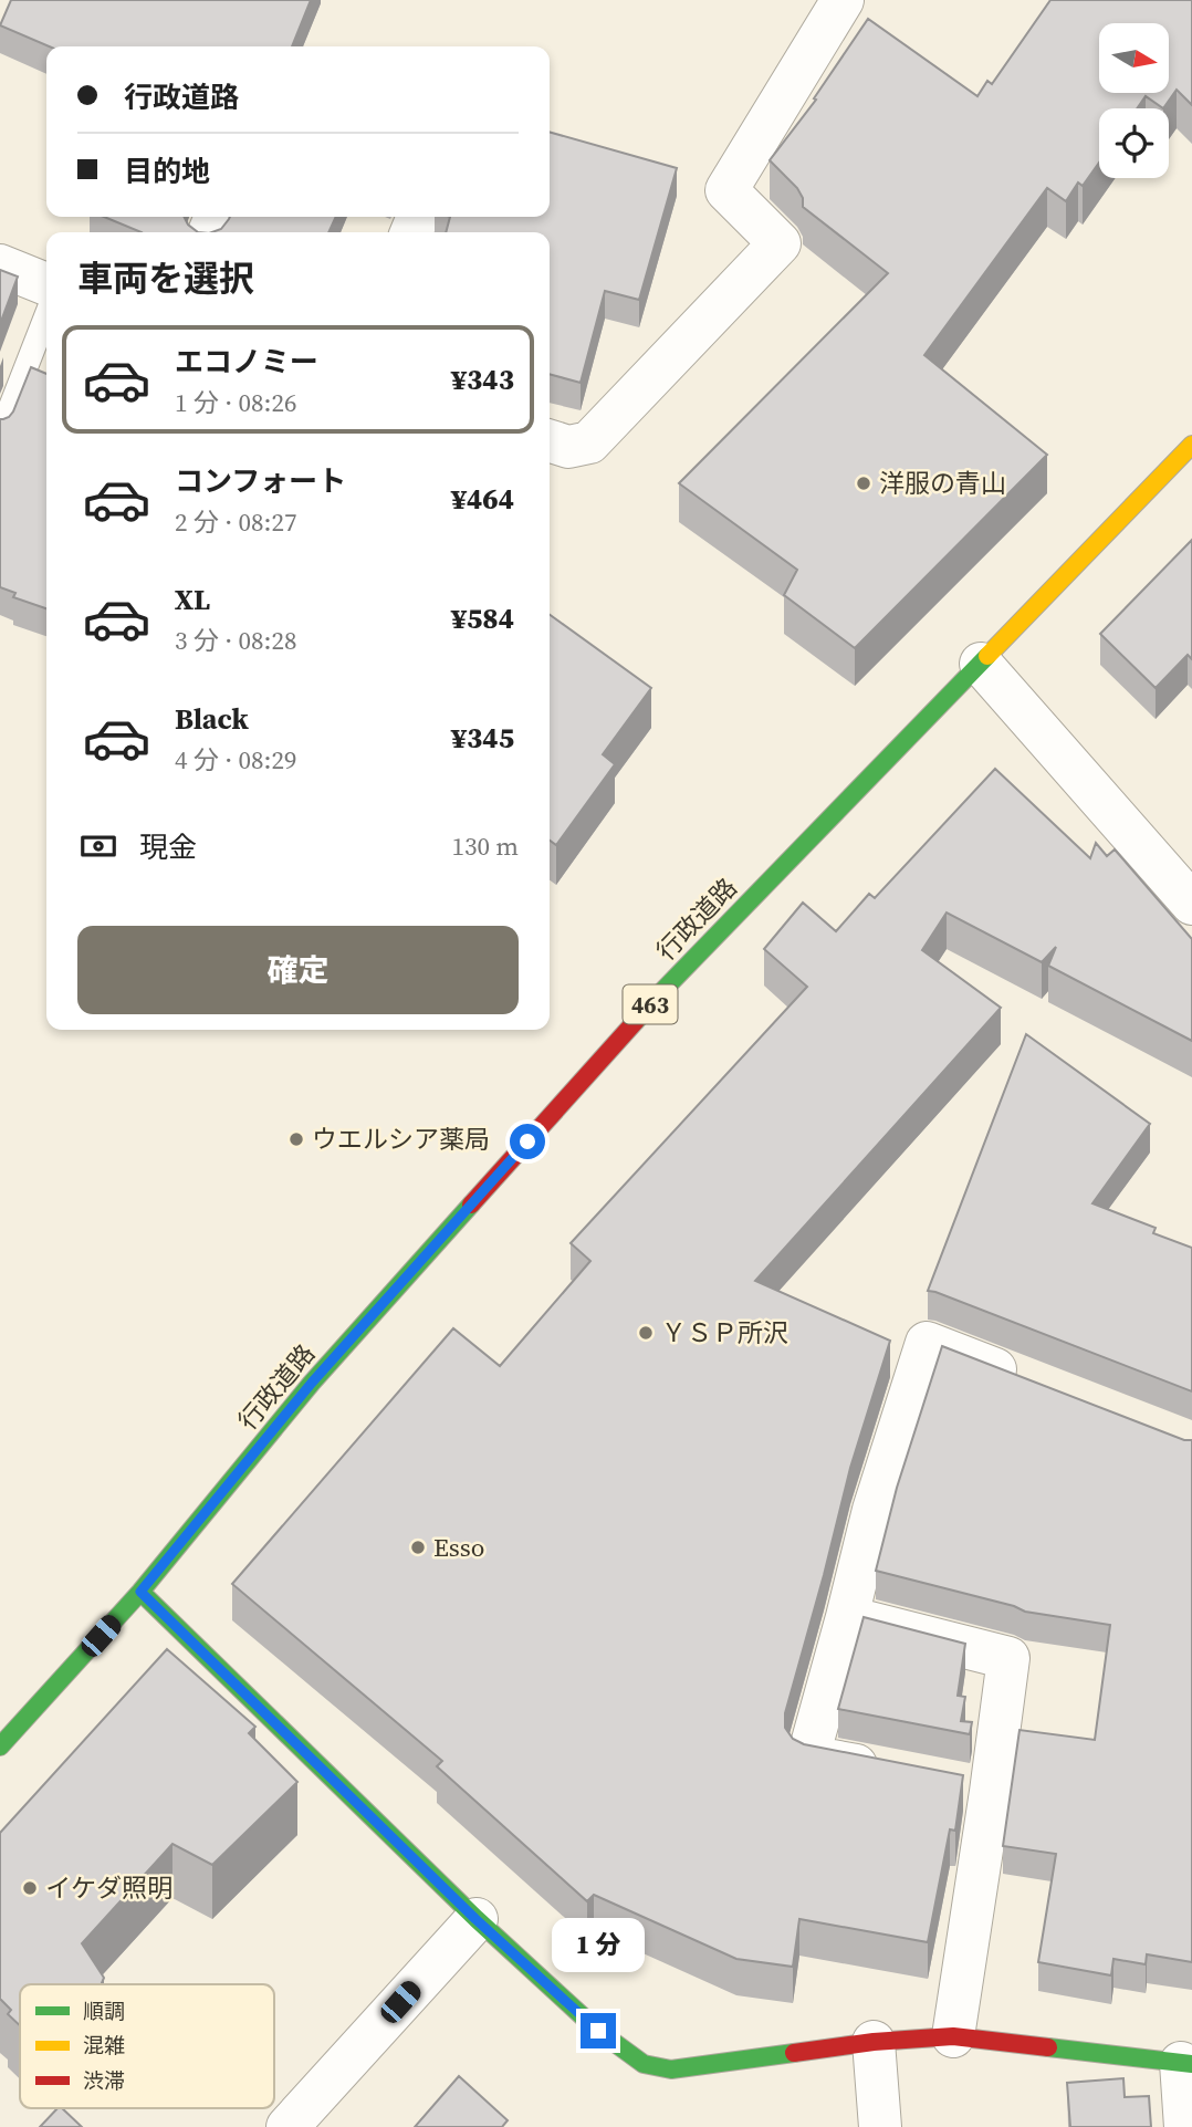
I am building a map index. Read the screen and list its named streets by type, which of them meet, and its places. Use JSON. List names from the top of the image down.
{
  "streets": {
    "main road": ["行政道路", "463"]
  },
  "crossings": [
    ["行政道路", "463"]
  ],
  "places": [
    "洋服の青山",
    "ウエルシア薬局",
    "ＹＳＰ所沢",
    "Esso",
    "イケダ照明"
  ],
  "legend": ["順調", "混雑", "渋滞"],
  "north": "right",
  "page": {
    "banner": ["行政道路", "目的地"],
    "heading": "車両を選択",
    "list": [
      {
        "name": "エコノミー",
        "note": "1 分 · 08:26",
        "value": "¥343"
      },
      {
        "name": "コンフォート",
        "note": "2 分 · 08:27",
        "value": "¥464"
      },
      {
        "name": "XL",
        "note": "3 分 · 08:28",
        "value": "¥584"
      },
      {
        "name": "Black",
        "note": "4 分 · 08:29",
        "value": "¥345"
      }
    ],
    "pay": ["現金", "130 m"],
    "buttons": "確定",
    "bubble": "1 分"
  }
}
